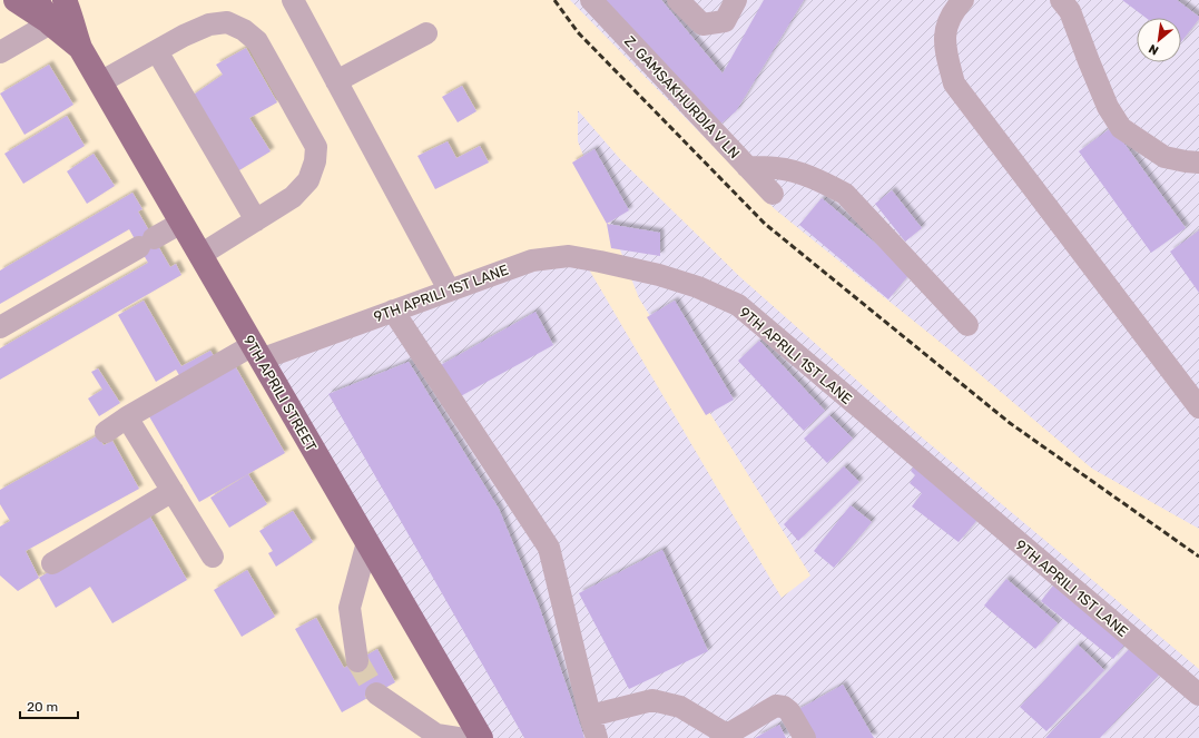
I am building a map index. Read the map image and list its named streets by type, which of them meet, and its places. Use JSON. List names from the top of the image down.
{
  "streets": {
    "main road": ["9TH APRILI STREET"],
    "street": ["Z. GAMSAKHURDIA V LN", "9TH APRILI 1ST LANE"]
  },
  "crossings": [
    ["9TH APRILI 1ST LANE", "9TH APRILI STREET"]
  ],
  "scale_bar": "20 m",
  "north": "bottom left"
}
